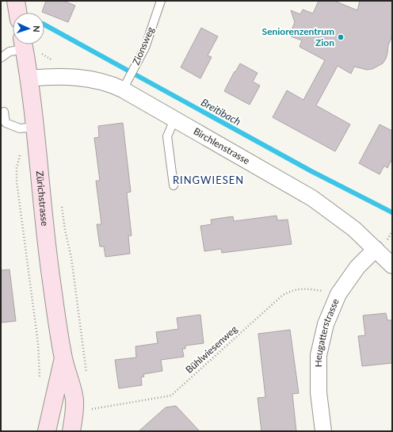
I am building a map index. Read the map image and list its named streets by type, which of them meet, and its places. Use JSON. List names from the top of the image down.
{
  "streets": {
    "main road": ["Zürichstrasse"],
    "street": ["Birchlenstrasse", "Heugatterstrasse"],
    "lane": ["Zionsweg"],
    "path": ["Bühlwiesenweg"]
  },
  "crossings": [
    ["Zionsweg", "Birchlenstrasse"],
    ["Birchlenstrasse", "Zürichstrasse"],
    ["Birchlenstrasse", "Heugatterstrasse"],
    ["Heugatterstrasse", "Bühlwiesenweg"]
  ],
  "districts": ["RINGWIESEN"],
  "water": ["Breitibach"],
  "places": ["Seniorenzentrum Zion"],
  "north": "right"
}
